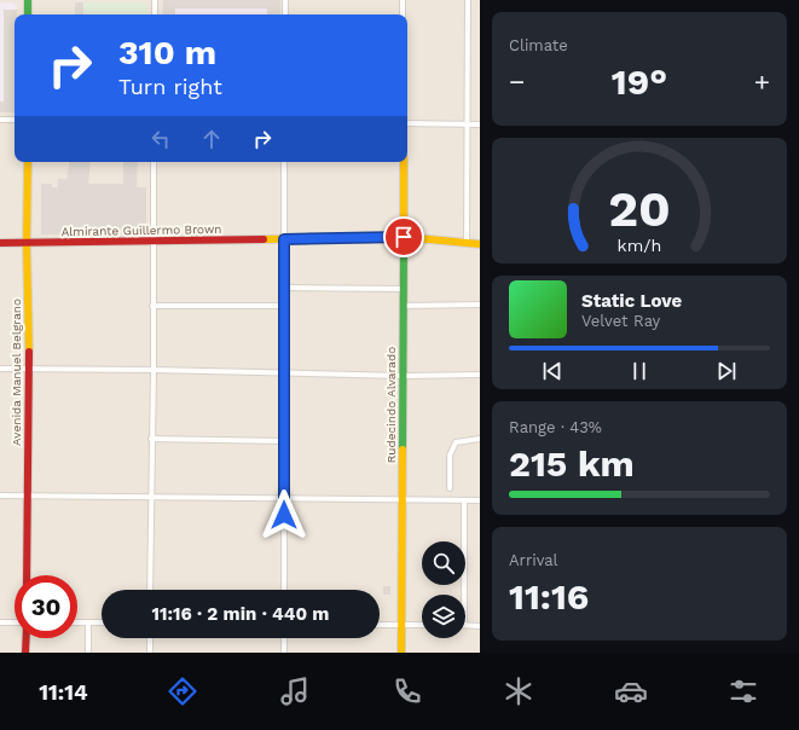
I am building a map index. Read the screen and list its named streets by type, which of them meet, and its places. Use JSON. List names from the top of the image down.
{
  "streets": {
    "street": ["Almirante Guillermo Brown", "Avenida Manuel Belgrano", "Rudecindo Alvarado"]
  },
  "crossings": [
    ["Almirante Guillermo Brown", "Avenida Manuel Belgrano"],
    ["Almirante Guillermo Brown", "Rudecindo Alvarado"]
  ],
  "page": {
    "tile": [
      "Climate",
      ["Range · 43%", "215 km"],
      ["Arrival", "11:16"]
    ],
    "turn": ["310 m", "Turn right"],
    "heat": ["−", "19°", "+"],
    "song": ["Static Love", "Velvet Ray"],
    "limit": "30",
    "trip": "11:16 · 2 min · 440 m",
    "tabs": "11:14",
    "gauge": ["20", "km/h"]
  }
}
